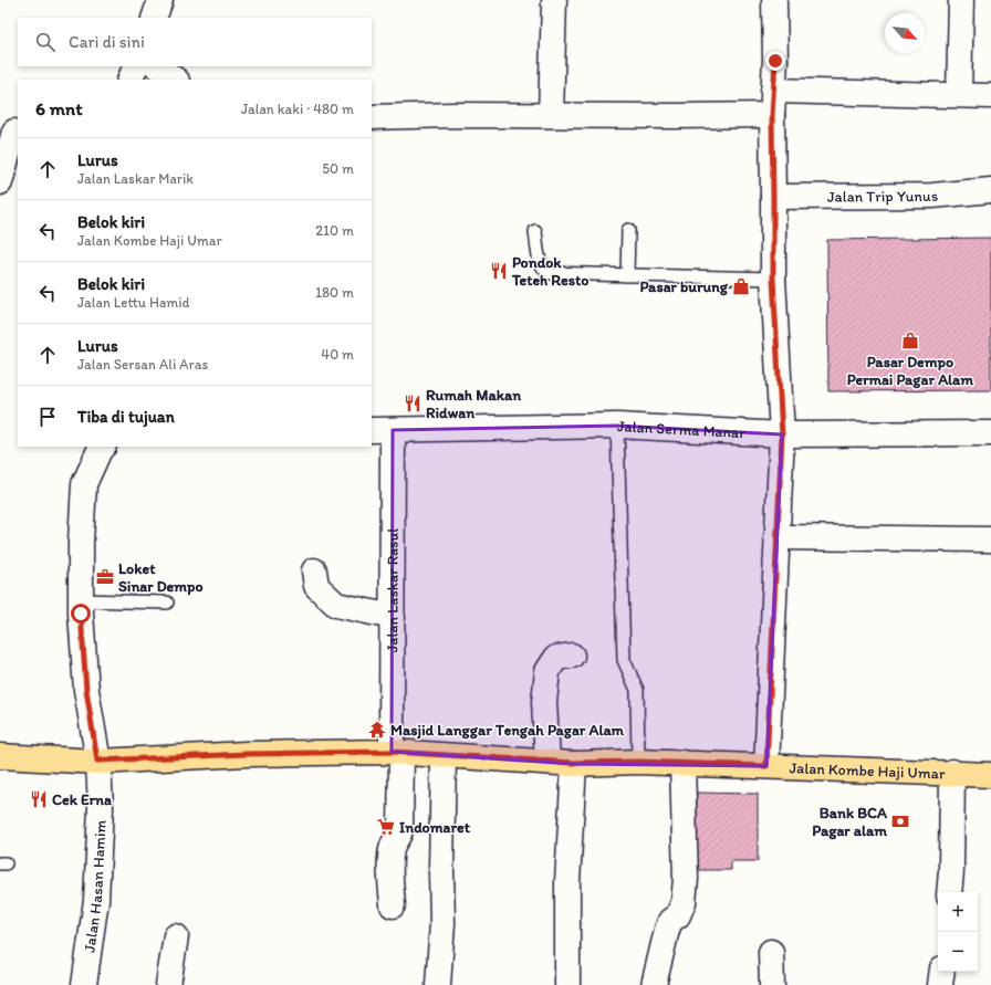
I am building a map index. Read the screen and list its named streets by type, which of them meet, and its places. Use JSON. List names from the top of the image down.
{
  "streets": {
    "main road": ["Jalan Kombe Haji Umar"],
    "street": [
      "Jalan Trip Yunus",
      "Jalan Serma Manar",
      "Jalan Laskar Rasul",
      "Jalan Hasan Hamim"
    ]
  },
  "crossings": [
    ["Jalan Serma Manar", "Jalan Laskar Rasul"],
    ["Jalan Laskar Rasul", "Jalan Kombe Haji Umar"],
    ["Jalan Kombe Haji Umar", "Jalan Hasan Hamim"]
  ],
  "places": {
    "restaurant": ["Pondok Teteh Resto", "Rumah Makan Ridwan", "Cek Erna"],
    "shop": ["Pasar burung", "Pasar Dempo Permai Pagar Alam"],
    "office": ["Loket Sinar Dempo"],
    "temple": ["Masjid Langgar Tengah Pagar Alam"],
    "bank": ["Bank BCA Pagar alam"],
    "supermarket": ["Indomaret"]
  },
  "north": "bottom right",
  "page": {
    "search": "Cari di sini",
    "heading": ["6 mnt", "Jalan kaki · 480 m"],
    "list": [
      ["Lurus", "Jalan Laskar Marik", "50 m"],
      ["Belok kiri", "Jalan Kombe Haji Umar", "210 m"],
      ["Belok kiri", "Jalan Lettu Hamid", "180 m"],
      ["Lurus", "Jalan Sersan Ali Aras", "40 m"],
      "Tiba di tujuan"
    ],
    "map_buttons": ["+", "−"]
  }
}
